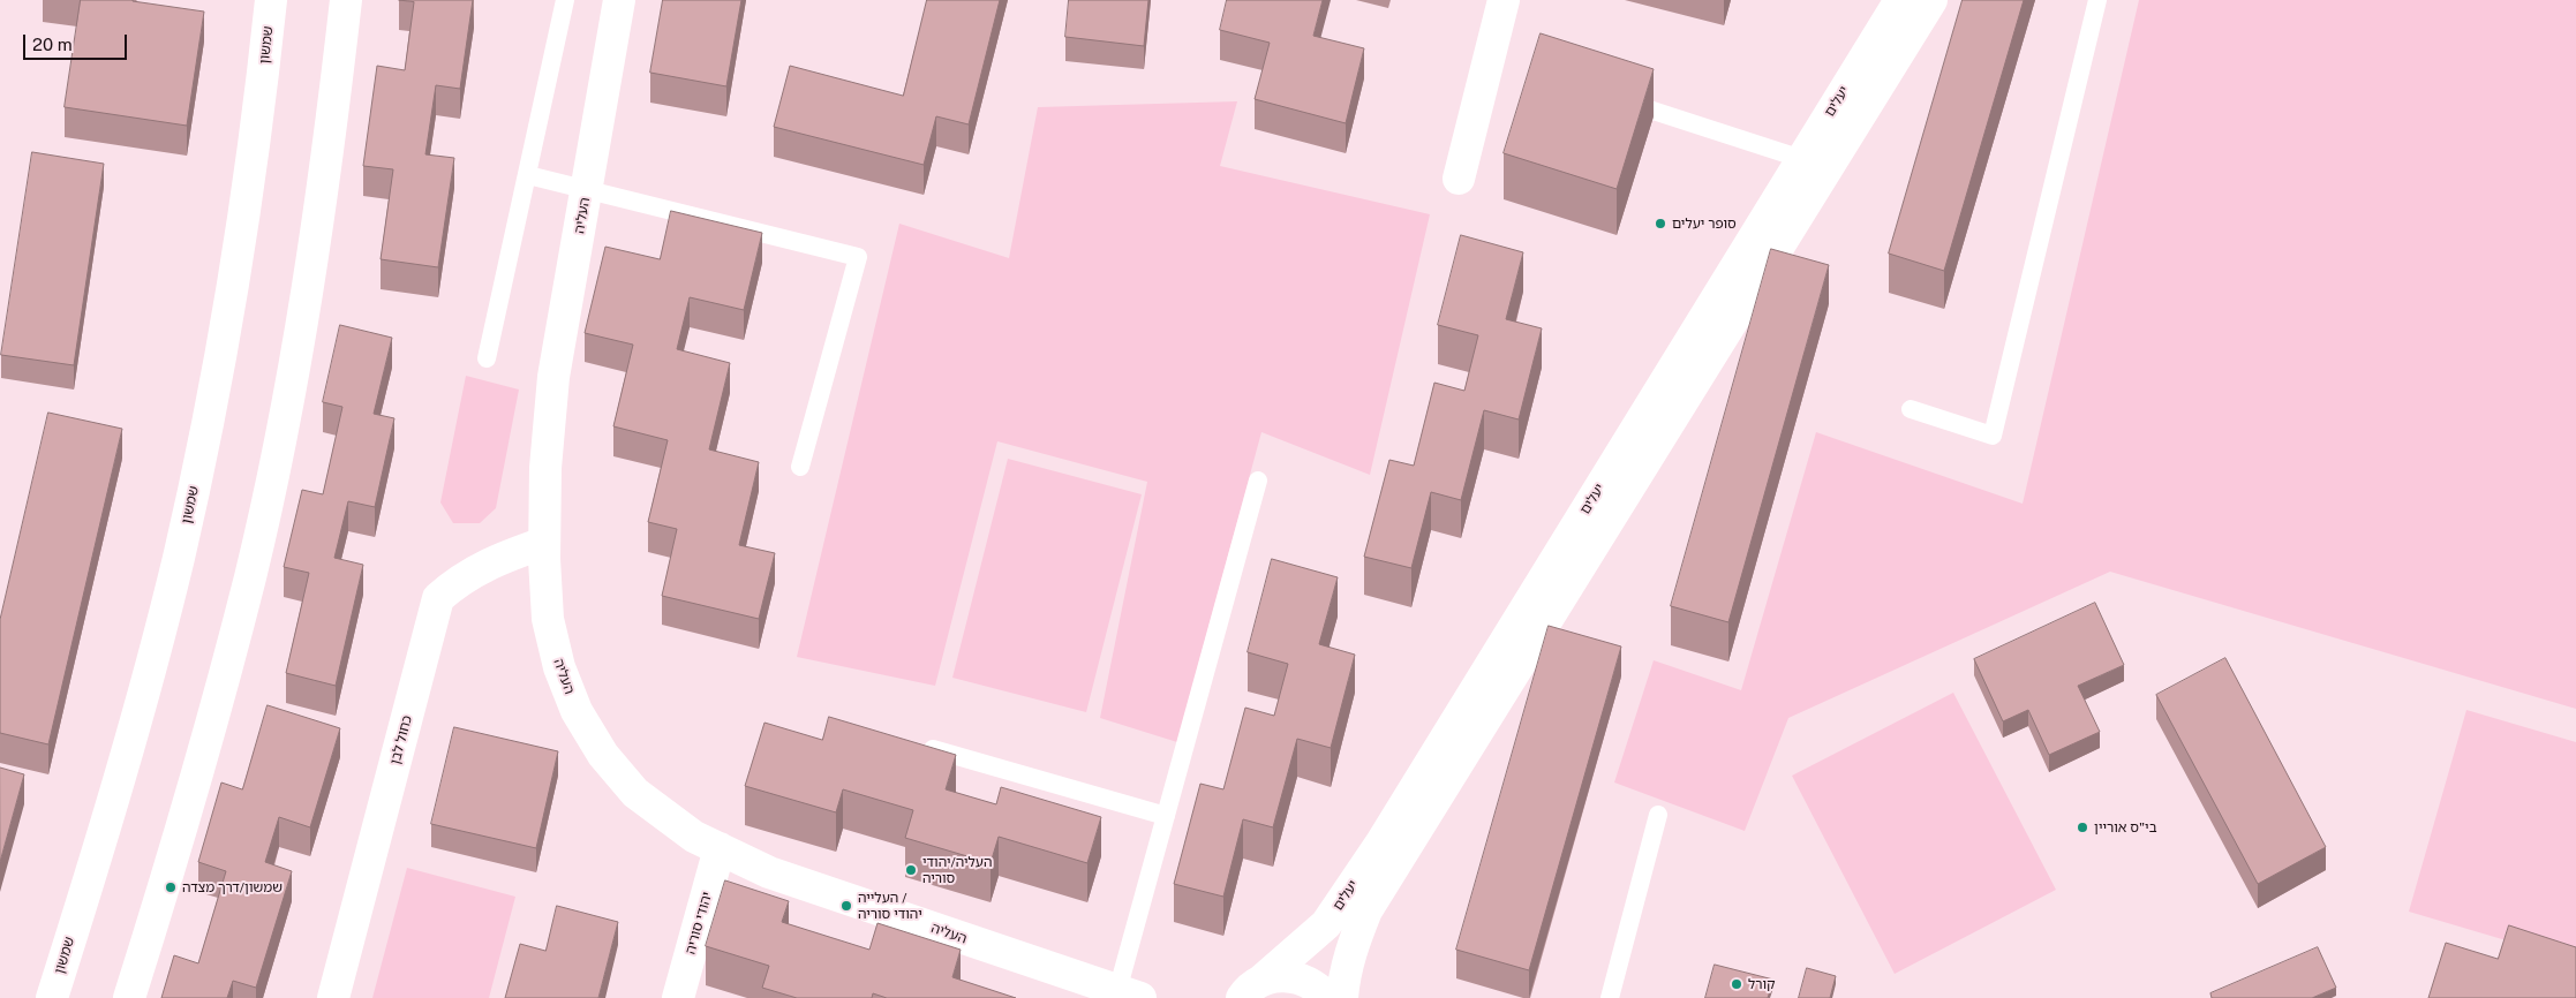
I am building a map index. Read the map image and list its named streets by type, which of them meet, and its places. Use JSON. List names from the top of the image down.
{
  "streets": {
    "street": [
      "שמשון",
      "יעלים",
      "העליה",
      "כחול לבן",
      "יהודי סוריה"
    ]
  },
  "crossings": [
    ["העליה", "כחול לבן"],
    ["העליה", "יהודי סוריה"]
  ],
  "places": [
    "סופר יעלים",
    "בי\"ס אוריין",
    "העליה/יהודי סוריה",
    "שמשון/דרך מצדה",
    "העלייה / יהודי סוריה",
    "קורל"
  ],
  "scale_bar": "20 m"
}
